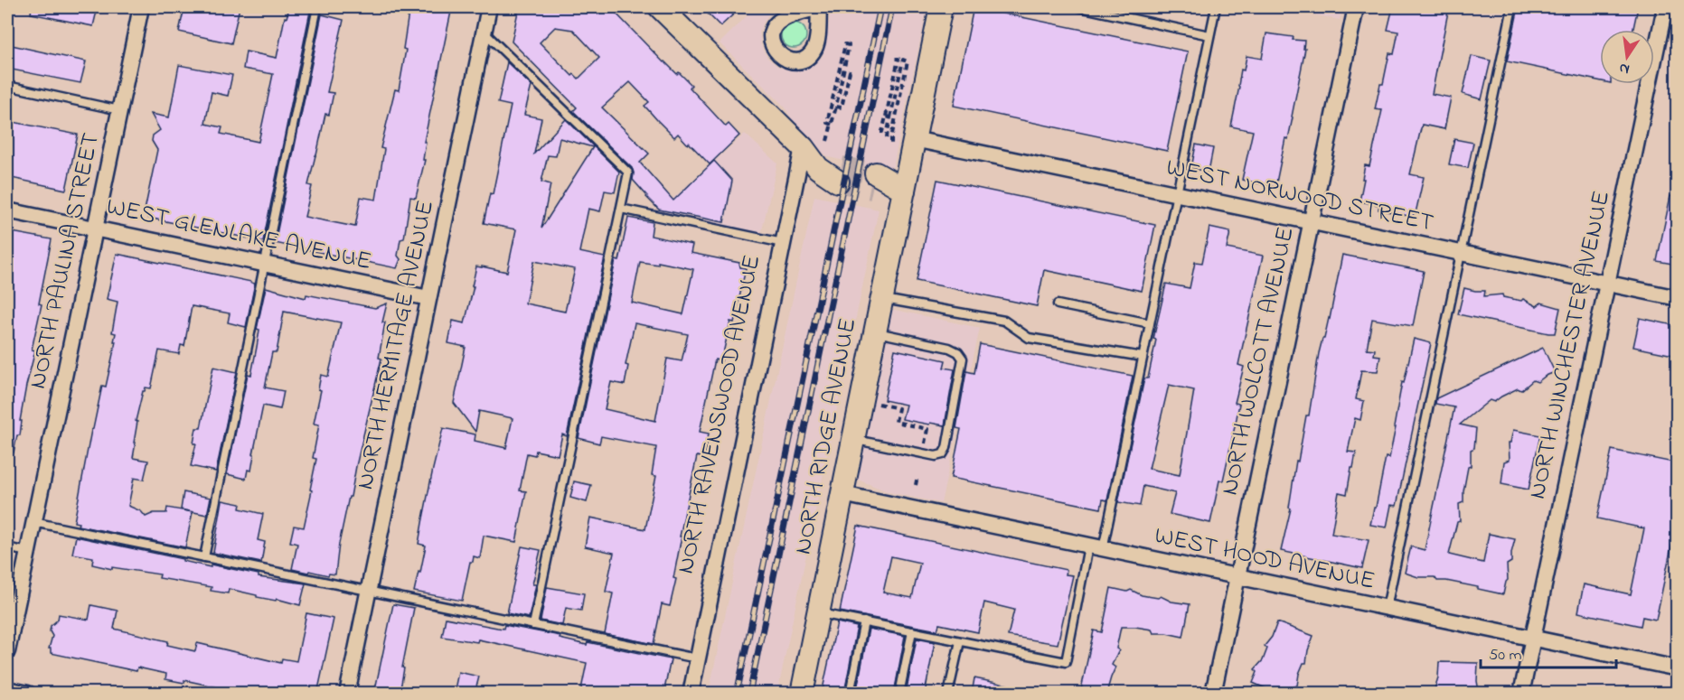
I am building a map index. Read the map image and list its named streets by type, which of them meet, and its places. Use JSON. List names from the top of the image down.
{
  "streets": {
    "main road": ["NORTH RIDGE AVENUE"],
    "street": [
      "WEST NORWOOD STREET",
      "WEST GLENLAKE AVENUE",
      "NORTH PAULINA STREET",
      "NORTH HERMITAGE AVENUE",
      "NORTH WINCHESTER AVENUE",
      "NORTH WOLCOTT AVENUE",
      "NORTH RAVENSWOOD AVENUE",
      "WEST HOOD AVENUE"
    ]
  },
  "crossings": [
    ["WEST NORWOOD STREET", "NORTH WINCHESTER AVENUE"],
    ["WEST NORWOOD STREET", "NORTH WOLCOTT AVENUE"],
    ["WEST GLENLAKE AVENUE", "NORTH PAULINA STREET"],
    ["WEST GLENLAKE AVENUE", "NORTH HERMITAGE AVENUE"],
    ["NORTH WINCHESTER AVENUE", "WEST HOOD AVENUE"],
    ["NORTH WOLCOTT AVENUE", "WEST HOOD AVENUE"],
    ["NORTH RIDGE AVENUE", "WEST HOOD AVENUE"]
  ],
  "scale_bar": "50 m",
  "north": "bottom"
}
